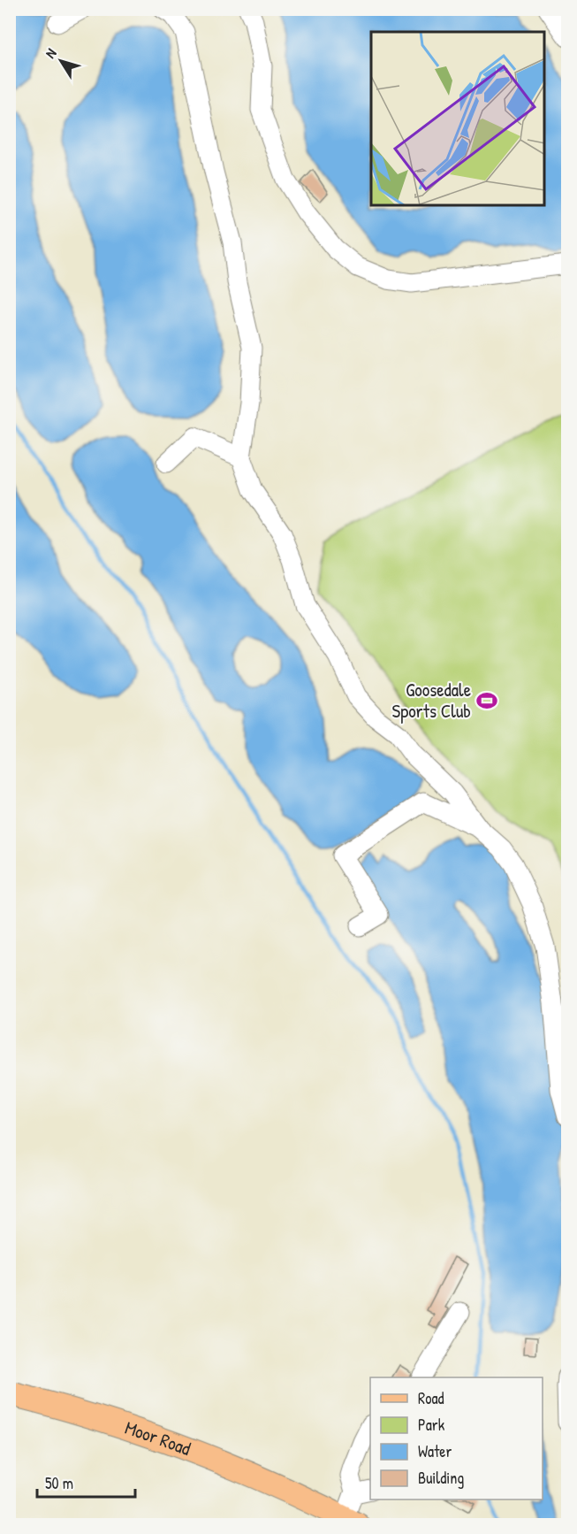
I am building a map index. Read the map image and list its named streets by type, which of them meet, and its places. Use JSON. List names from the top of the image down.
{
  "streets": {
    "main road": ["Moor Road"]
  },
  "places": {
    "sports": ["Goosedale Sports Club"]
  },
  "legend": [
    "Road",
    "Park",
    "Water",
    "Building"
  ],
  "scale_bar": "50 m",
  "north": "top left"
}
